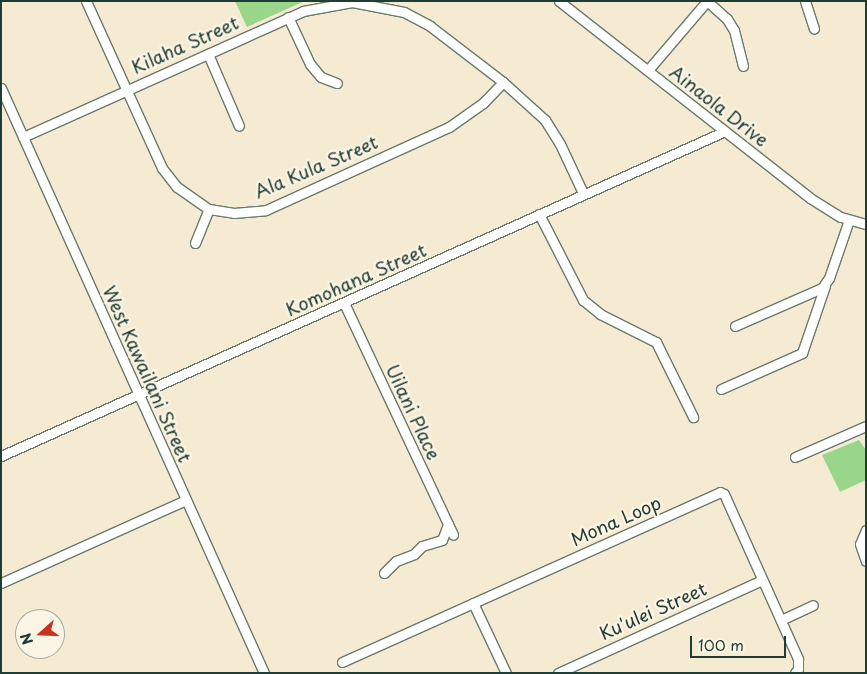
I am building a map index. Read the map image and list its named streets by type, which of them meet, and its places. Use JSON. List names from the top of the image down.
{
  "streets": {
    "street": [
      "Kilaha Street",
      "Ainaola Drive",
      "Ala Kula Street",
      "Komohana Street",
      "West Kawailani Street",
      "Uilani Place",
      "Mona Loop",
      "Ku'ulei Street"
    ]
  },
  "crossings": [
    ["Kilaha Street", "Ala Kula Street"],
    ["Kilaha Street", "Komohana Street"],
    ["Kilaha Street", "West Kawailani Street"],
    ["Ainaola Drive", "Komohana Street"],
    ["Komohana Street", "West Kawailani Street"],
    ["Komohana Street", "Uilani Place"],
    ["Mona Loop", "Ku'ulei Street"]
  ],
  "scale_bar": "100 m",
  "north": "left"
}
